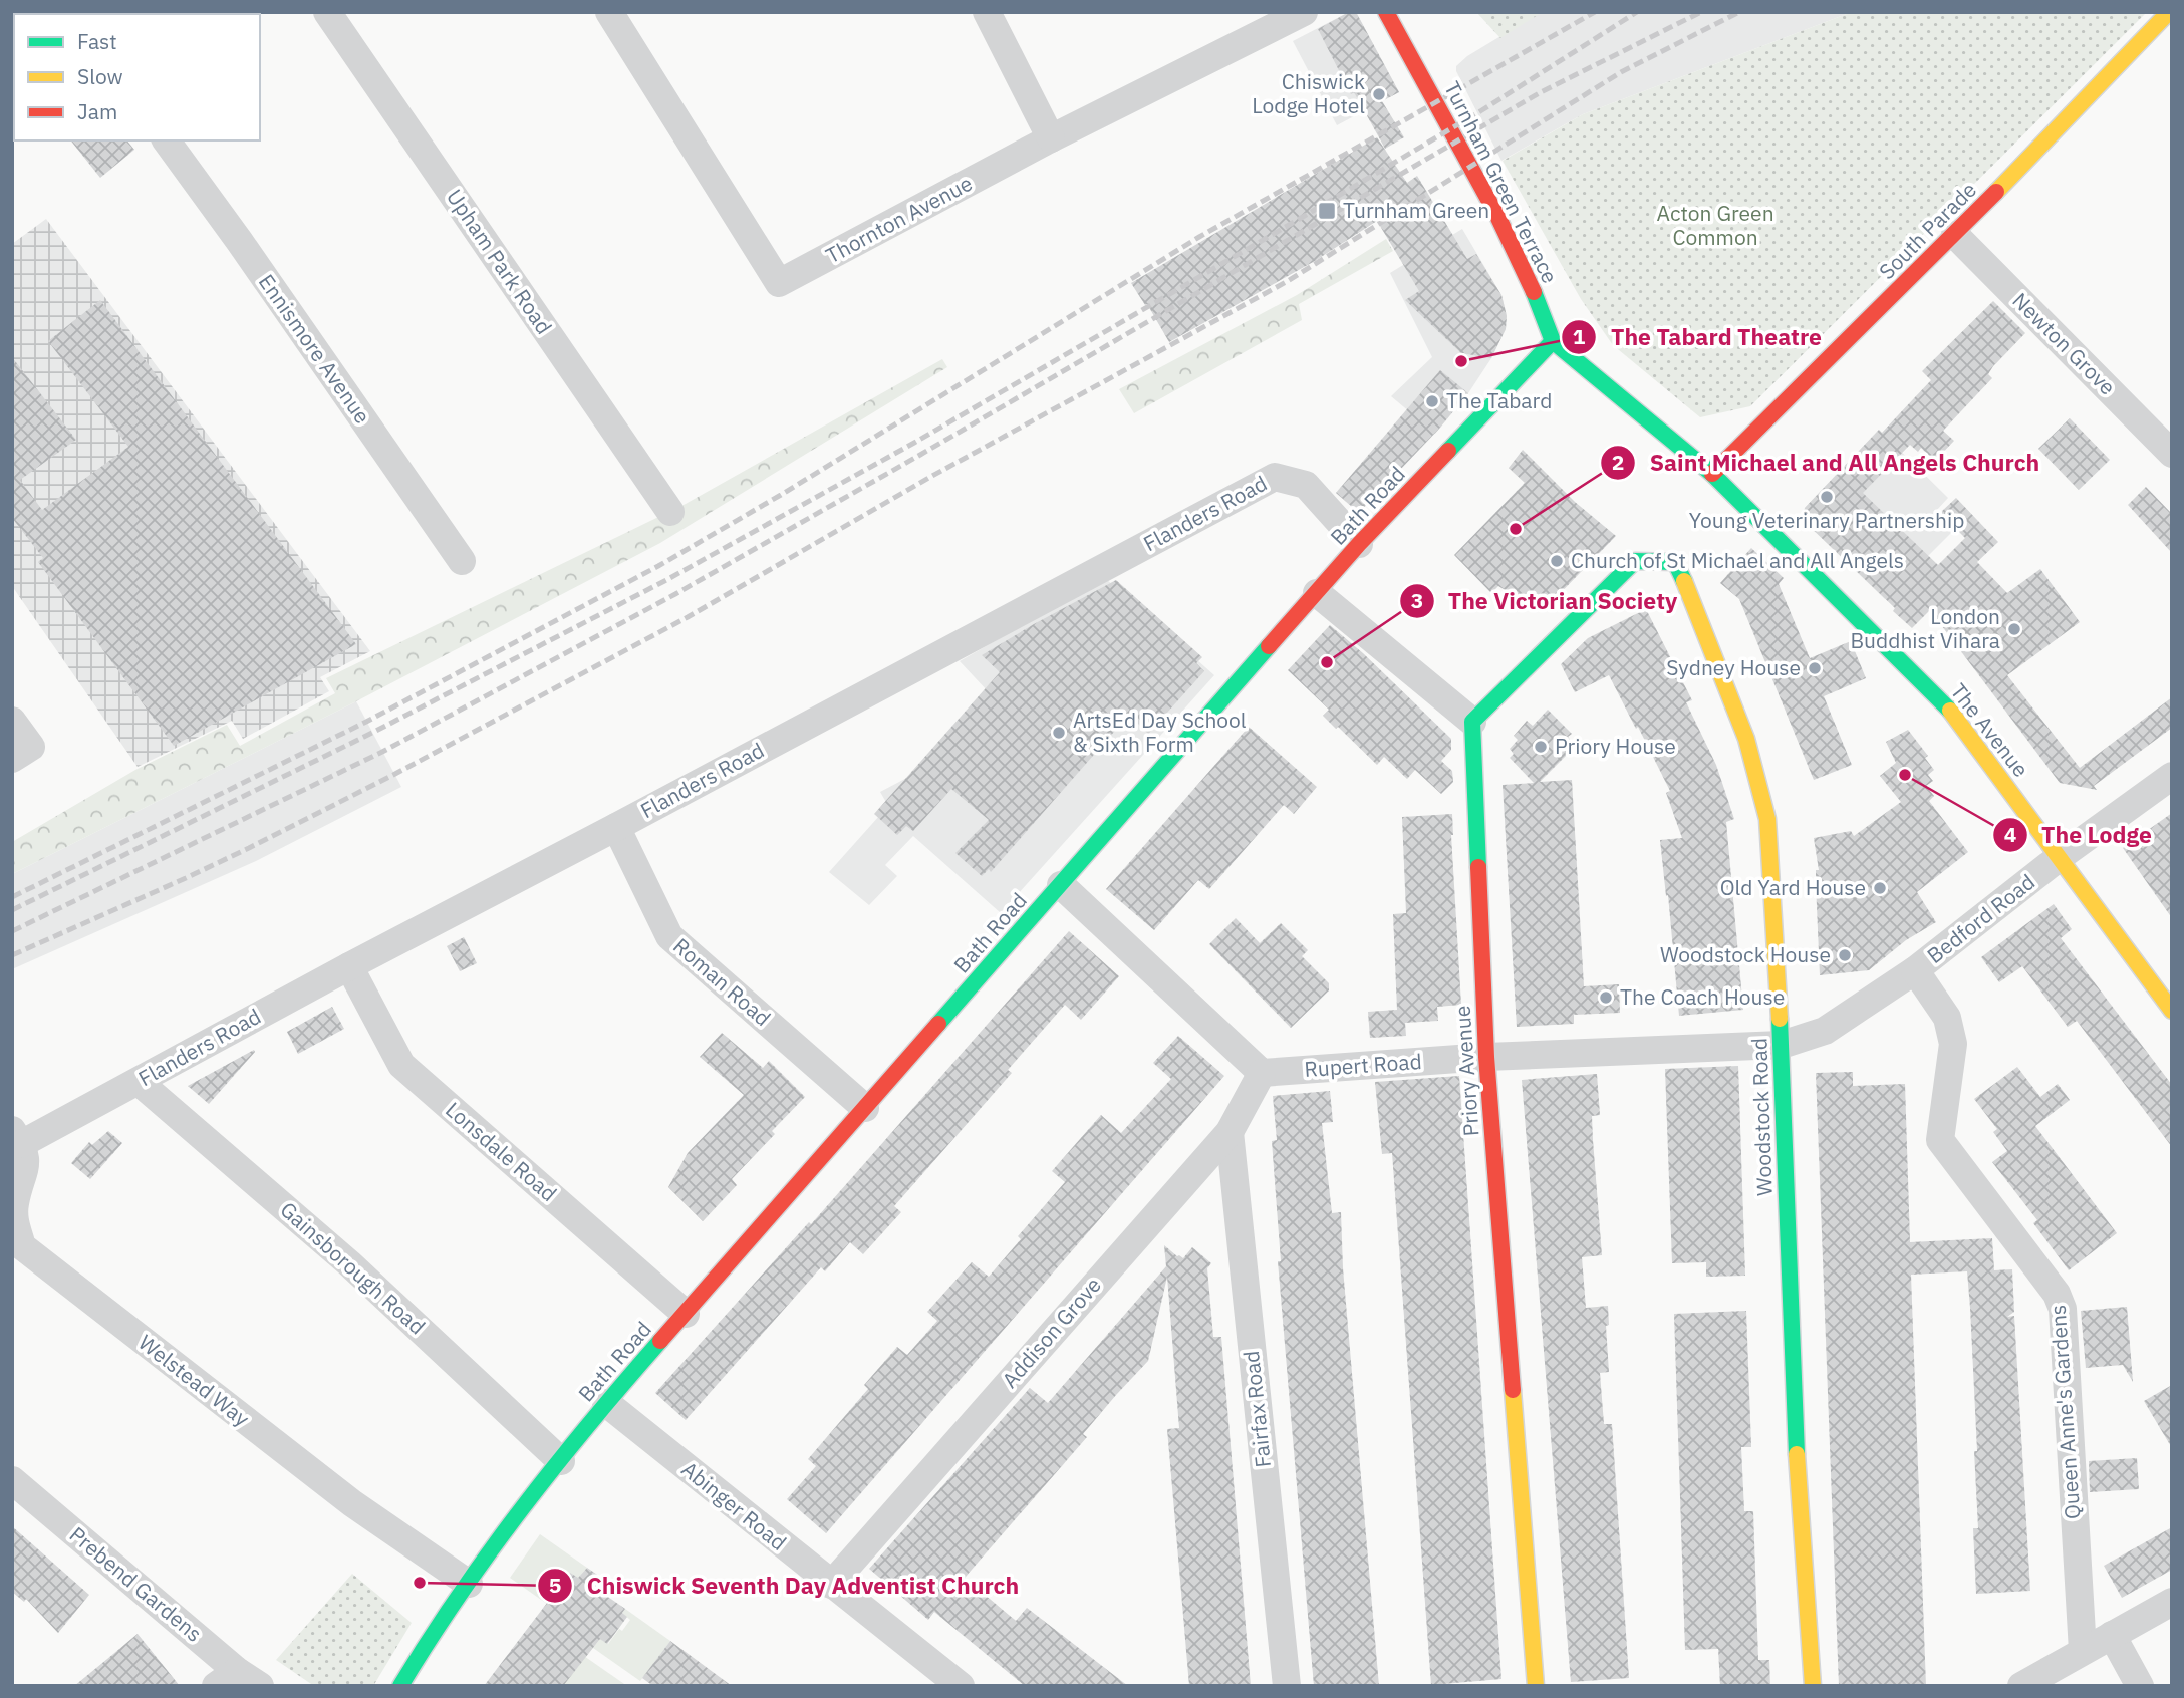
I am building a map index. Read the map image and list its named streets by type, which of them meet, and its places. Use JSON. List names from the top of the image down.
{
  "streets": {
    "main road": [
      "Turnham Green Terrace",
      "South Parade",
      "Bath Road",
      "The Avenue",
      "Priory Avenue",
      "Woodstock Road"
    ],
    "street": [
      "Thornton Avenue",
      "Upham Park Road",
      "Newton Grove",
      "Ennismore Avenue",
      "Flanders Road",
      "Bedford Road",
      "Roman Road",
      "Rupert Road",
      "Lonsdale Road",
      "Gainsborough Road",
      "Addison Grove",
      "Welstead Way",
      "Fairfax Road",
      "Queen Anne's Gardens",
      "Abinger Road",
      "Prebend Gardens"
    ]
  },
  "crossings": [
    ["Turnham Green Terrace", "Bath Road"],
    ["South Parade", "Newton Grove"],
    ["South Parade", "The Avenue"],
    ["Bath Road", "Flanders Road"],
    ["Bath Road", "Roman Road"],
    ["Bath Road", "Lonsdale Road"],
    ["Bath Road", "Gainsborough Road"],
    ["Bath Road", "Welstead Way"],
    ["Bath Road", "Abinger Road"],
    ["Flanders Road", "Roman Road"],
    ["Flanders Road", "Lonsdale Road"],
    ["Flanders Road", "Gainsborough Road"],
    ["Flanders Road", "Welstead Way"],
    ["The Avenue", "Bedford Road"],
    ["Bedford Road", "Rupert Road"],
    ["Bedford Road", "Woodstock Road"],
    ["Bedford Road", "Queen Anne's Gardens"],
    ["Rupert Road", "Priory Avenue"],
    ["Rupert Road", "Woodstock Road"],
    ["Rupert Road", "Addison Grove"],
    ["Priory Avenue", "Woodstock Road"],
    ["Addison Grove", "Fairfax Road"],
    ["Addison Grove", "Abinger Road"]
  ],
  "parks": ["Acton Green Common"],
  "places": {
    "other": [
      "Chiswick Lodge Hotel",
      "The Tabard Theatre",
      "The Tabard",
      "Young Veterinary Partnership",
      "Saint Michael and All Angels Church",
      "Church of St Michael and All Angels",
      "London Buddhist Vihara",
      "The Victorian Society",
      "Sydney House",
      "ArtsEd Day School & Sixth Form",
      "Priory House",
      "The Lodge",
      "Old Yard House",
      "Woodstock House",
      "The Coach House",
      "Chiswick Seventh Day Adventist Church"
    ],
    "transit": ["Turnham Green"]
  },
  "legend": ["Fast", "Slow", "Jam"]
}
